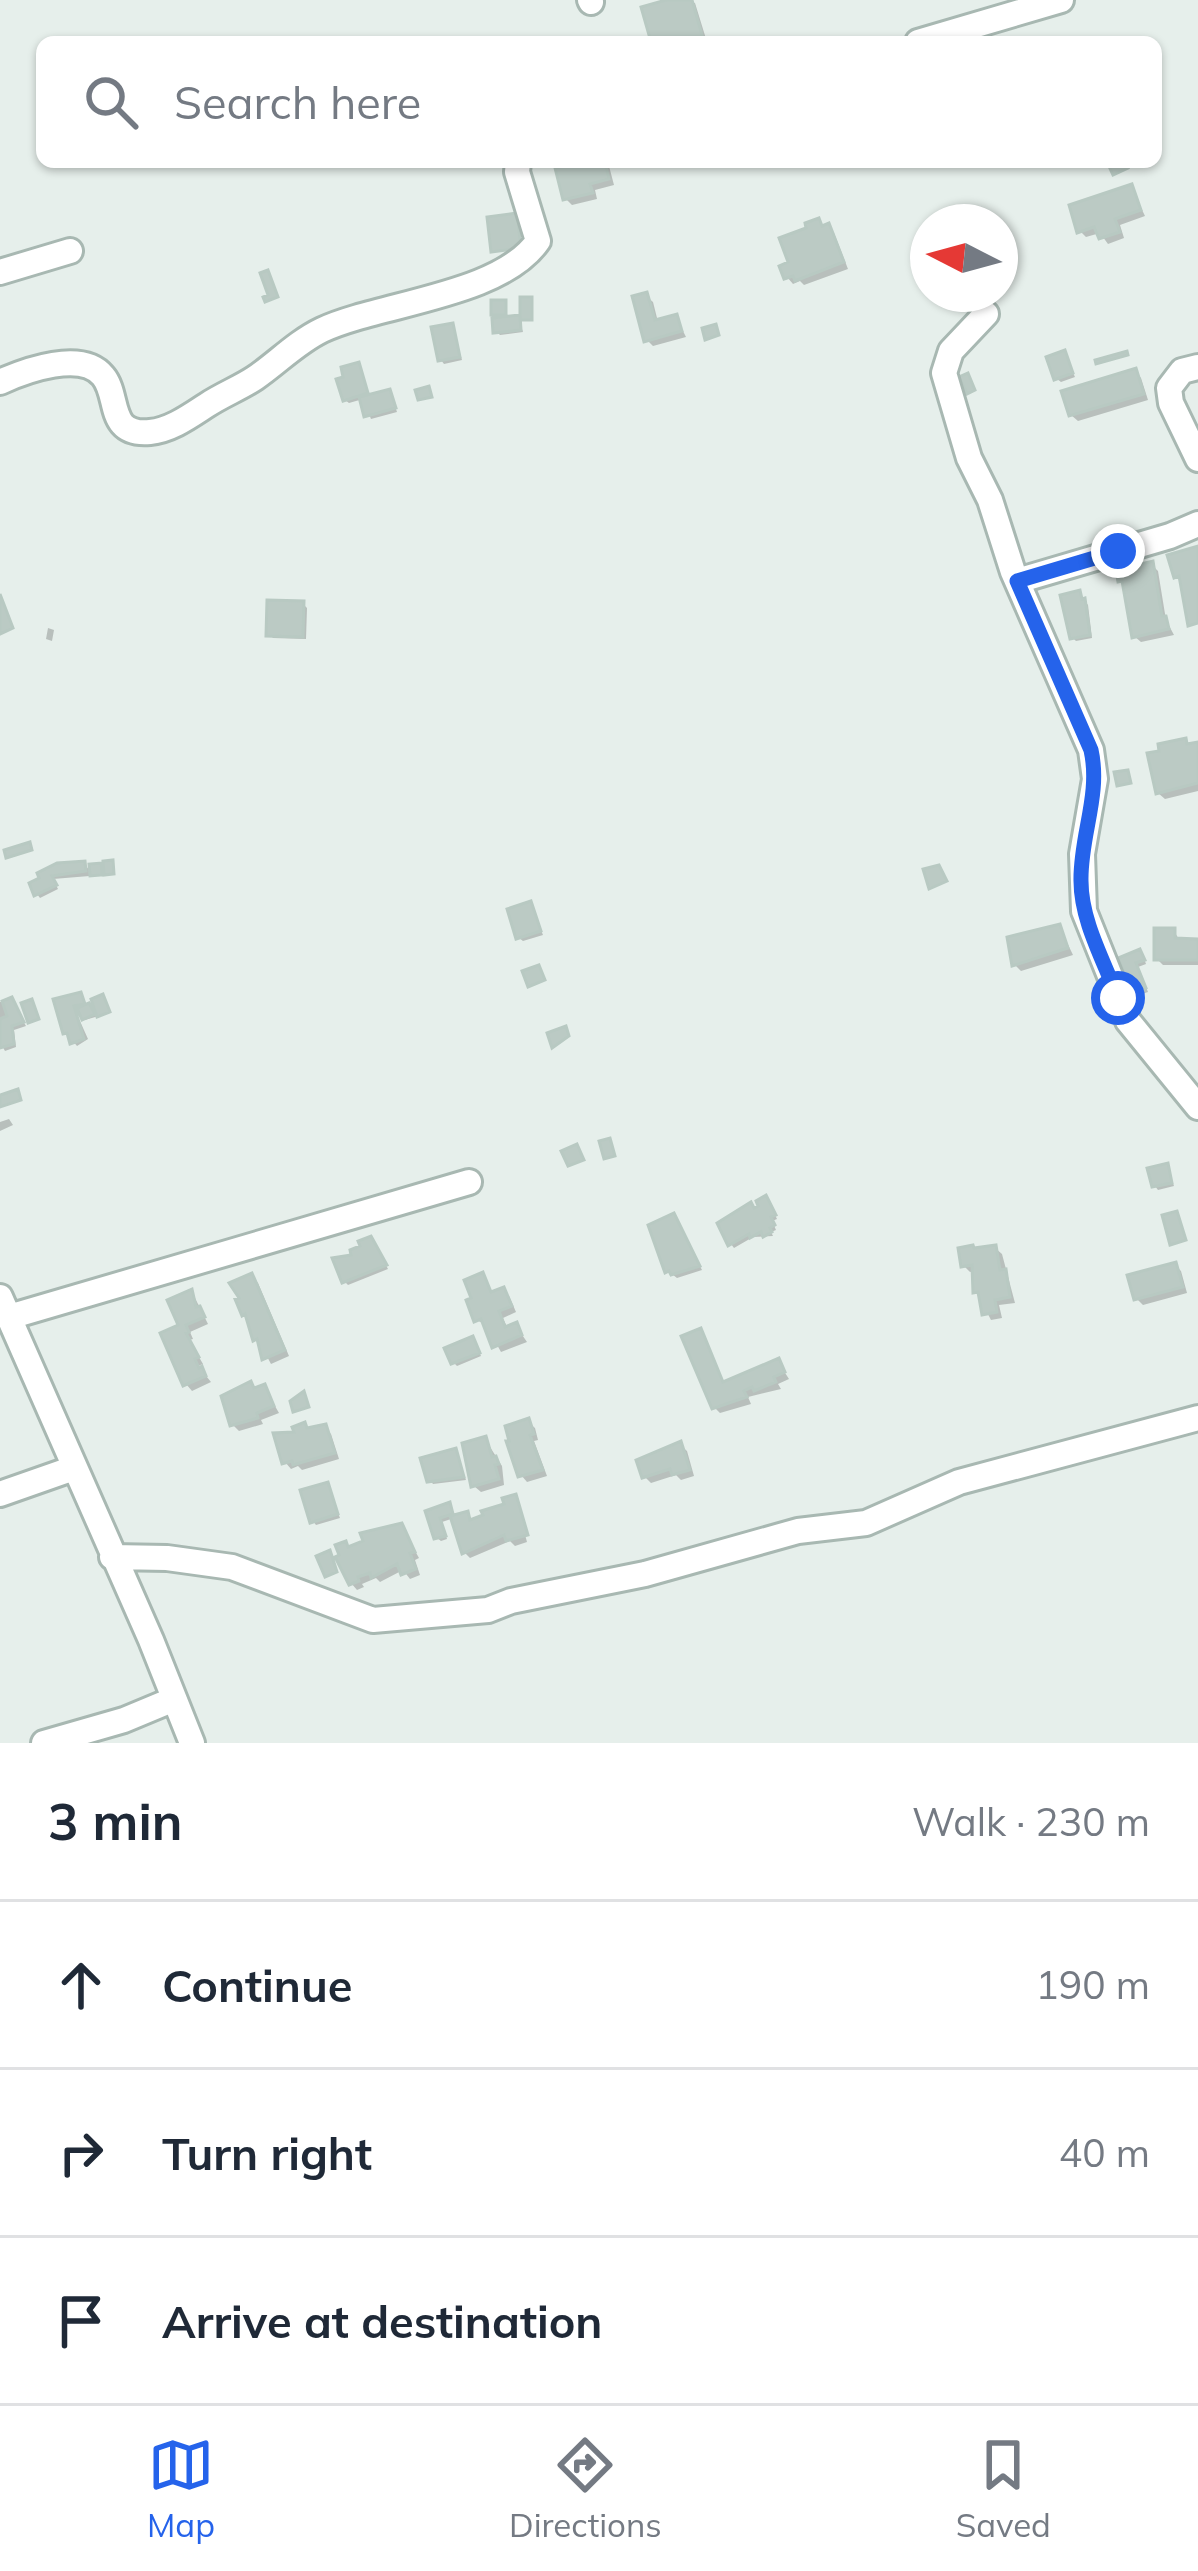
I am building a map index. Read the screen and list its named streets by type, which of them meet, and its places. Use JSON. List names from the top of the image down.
{
  "north": "left",
  "page": {
    "search": "Search here",
    "heading": ["3 min", "Walk · 230 m"],
    "list": [
      ["Continue", "190 m"],
      ["Turn right", "40 m"],
      "Arrive at destination"
    ],
    "nav": ["Map", "Directions", "Saved"]
  }
}
